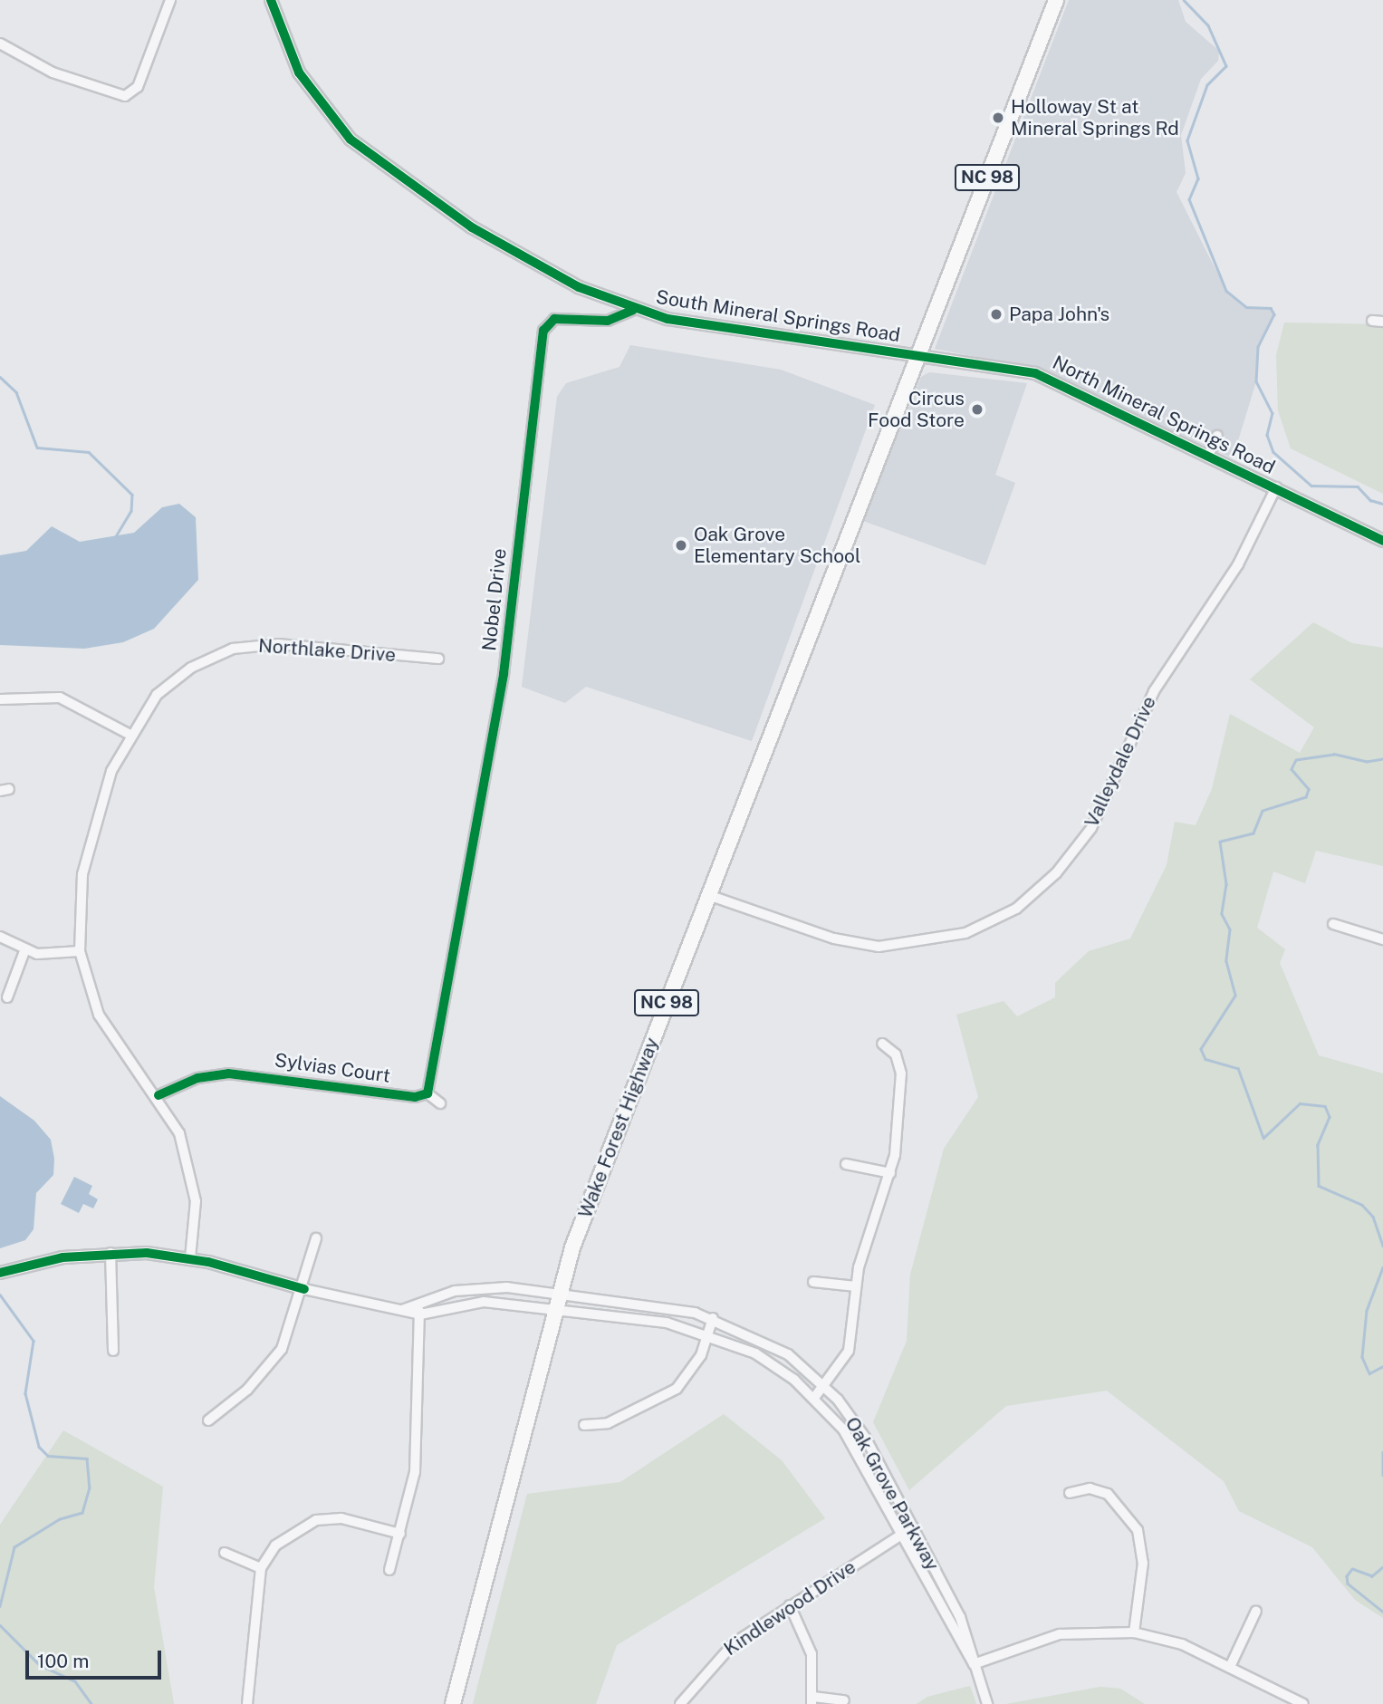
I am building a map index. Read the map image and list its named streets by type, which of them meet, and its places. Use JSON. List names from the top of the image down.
{
  "streets": {
    "highway": ["NC 98", "Wake Forest Highway"],
    "street": [
      "South Mineral Springs Road",
      "North Mineral Springs Road",
      "Nobel Drive",
      "Northlake Drive",
      "Valleydale Drive",
      "Sylvias Court",
      "Oak Grove Parkway",
      "Kindlewood Drive"
    ]
  },
  "crossings": [
    ["NC 98", "South Mineral Springs Road"],
    ["NC 98", "North Mineral Springs Road"],
    ["NC 98", "Wake Forest Highway"],
    ["South Mineral Springs Road", "North Mineral Springs Road"],
    ["South Mineral Springs Road", "Nobel Drive"],
    ["South Mineral Springs Road", "Wake Forest Highway"],
    ["North Mineral Springs Road", "Valleydale Drive"],
    ["North Mineral Springs Road", "Wake Forest Highway"],
    ["Nobel Drive", "Sylvias Court"],
    ["Northlake Drive", "Sylvias Court"],
    ["Valleydale Drive", "Wake Forest Highway"],
    ["Wake Forest Highway", "Oak Grove Parkway"],
    ["Oak Grove Parkway", "Kindlewood Drive"]
  ],
  "places": [
    "Holloway St at Mineral Springs Rd",
    "Papa John's",
    "Circus Food Store",
    "Oak Grove Elementary School"
  ],
  "scale_bar": "100 m"
}
